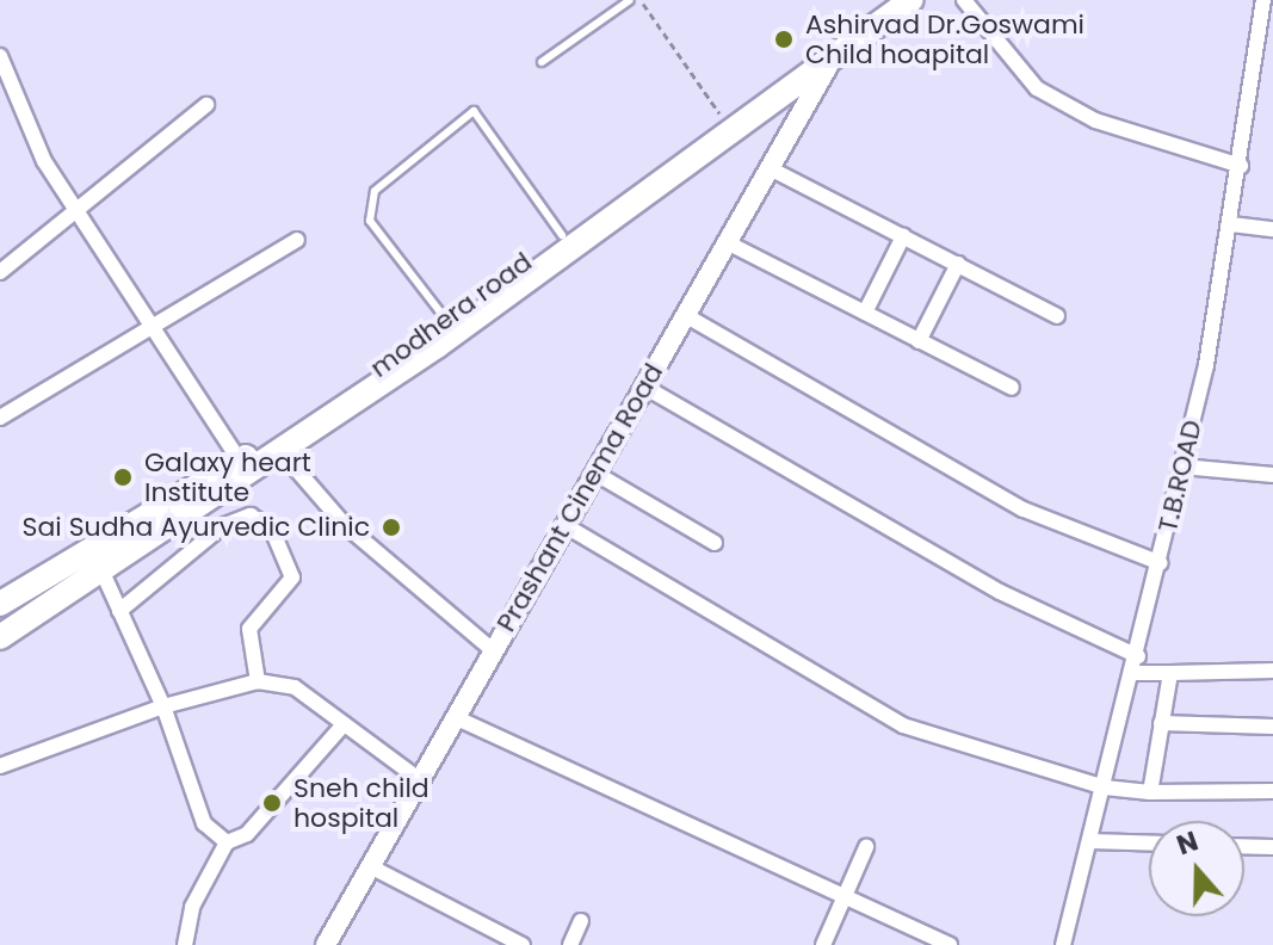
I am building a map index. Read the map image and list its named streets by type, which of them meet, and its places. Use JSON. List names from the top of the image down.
{
  "streets": {
    "main road": ["modhera road"],
    "street": ["T.B.ROAD", "Prashant Cinema Road"]
  },
  "places": [
    "Ashirvad Dr.Goswami Child hoapital",
    "Galaxy heart Institute",
    "Sai Sudha Ayurvedic Clinic",
    "Sneh child hospital"
  ],
  "north": "top"
}
